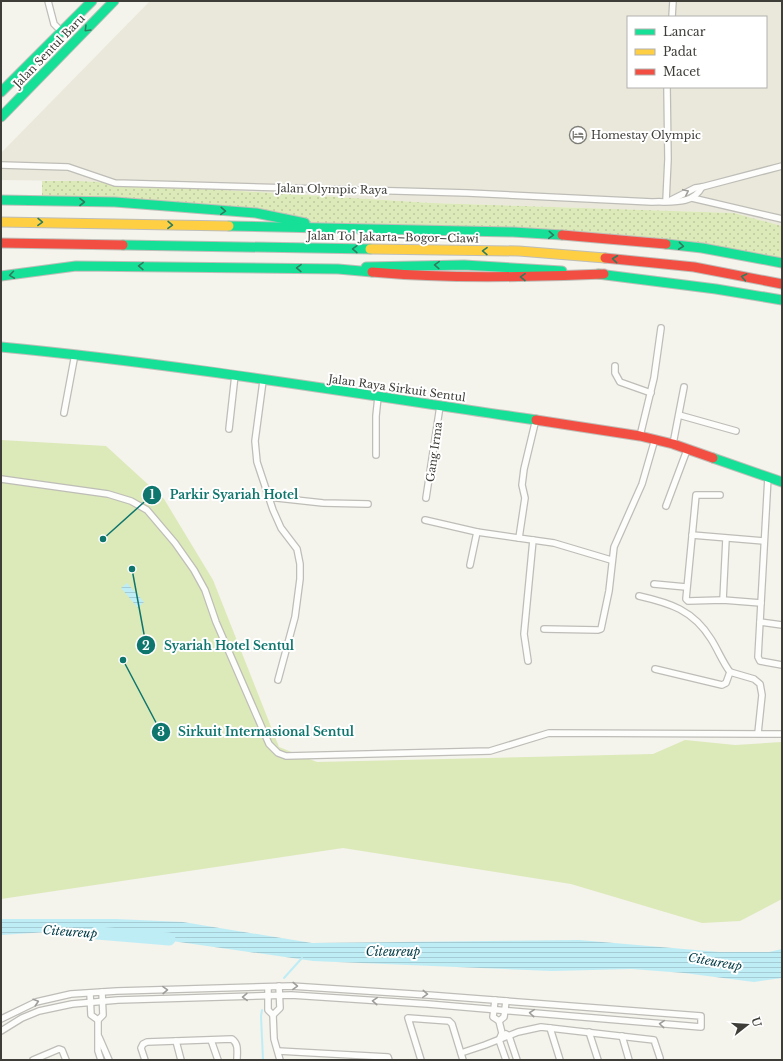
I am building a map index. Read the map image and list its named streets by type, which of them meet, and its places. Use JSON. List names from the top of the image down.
{
  "streets": {
    "main road": ["Jalan Sentul Baru", "Jalan Tol Jakarta–Bogor–Ciawi", "Jalan Raya Sirkuit Sentul"],
    "street": ["Jalan Olympic Raya", "Gang Irma"]
  },
  "crossings": [
    ["Jalan Raya Sirkuit Sentul", "Gang Irma"]
  ],
  "water": ["Citeureup"],
  "places": {
    "hotel": ["Homestay Olympic"],
    "other": ["Parkir Syariah Hotel", "Syariah Hotel Sentul", "Sirkuit Internasional Sentul"]
  },
  "legend": ["Lancar", "Padat", "Macet"],
  "north": "right"
}
